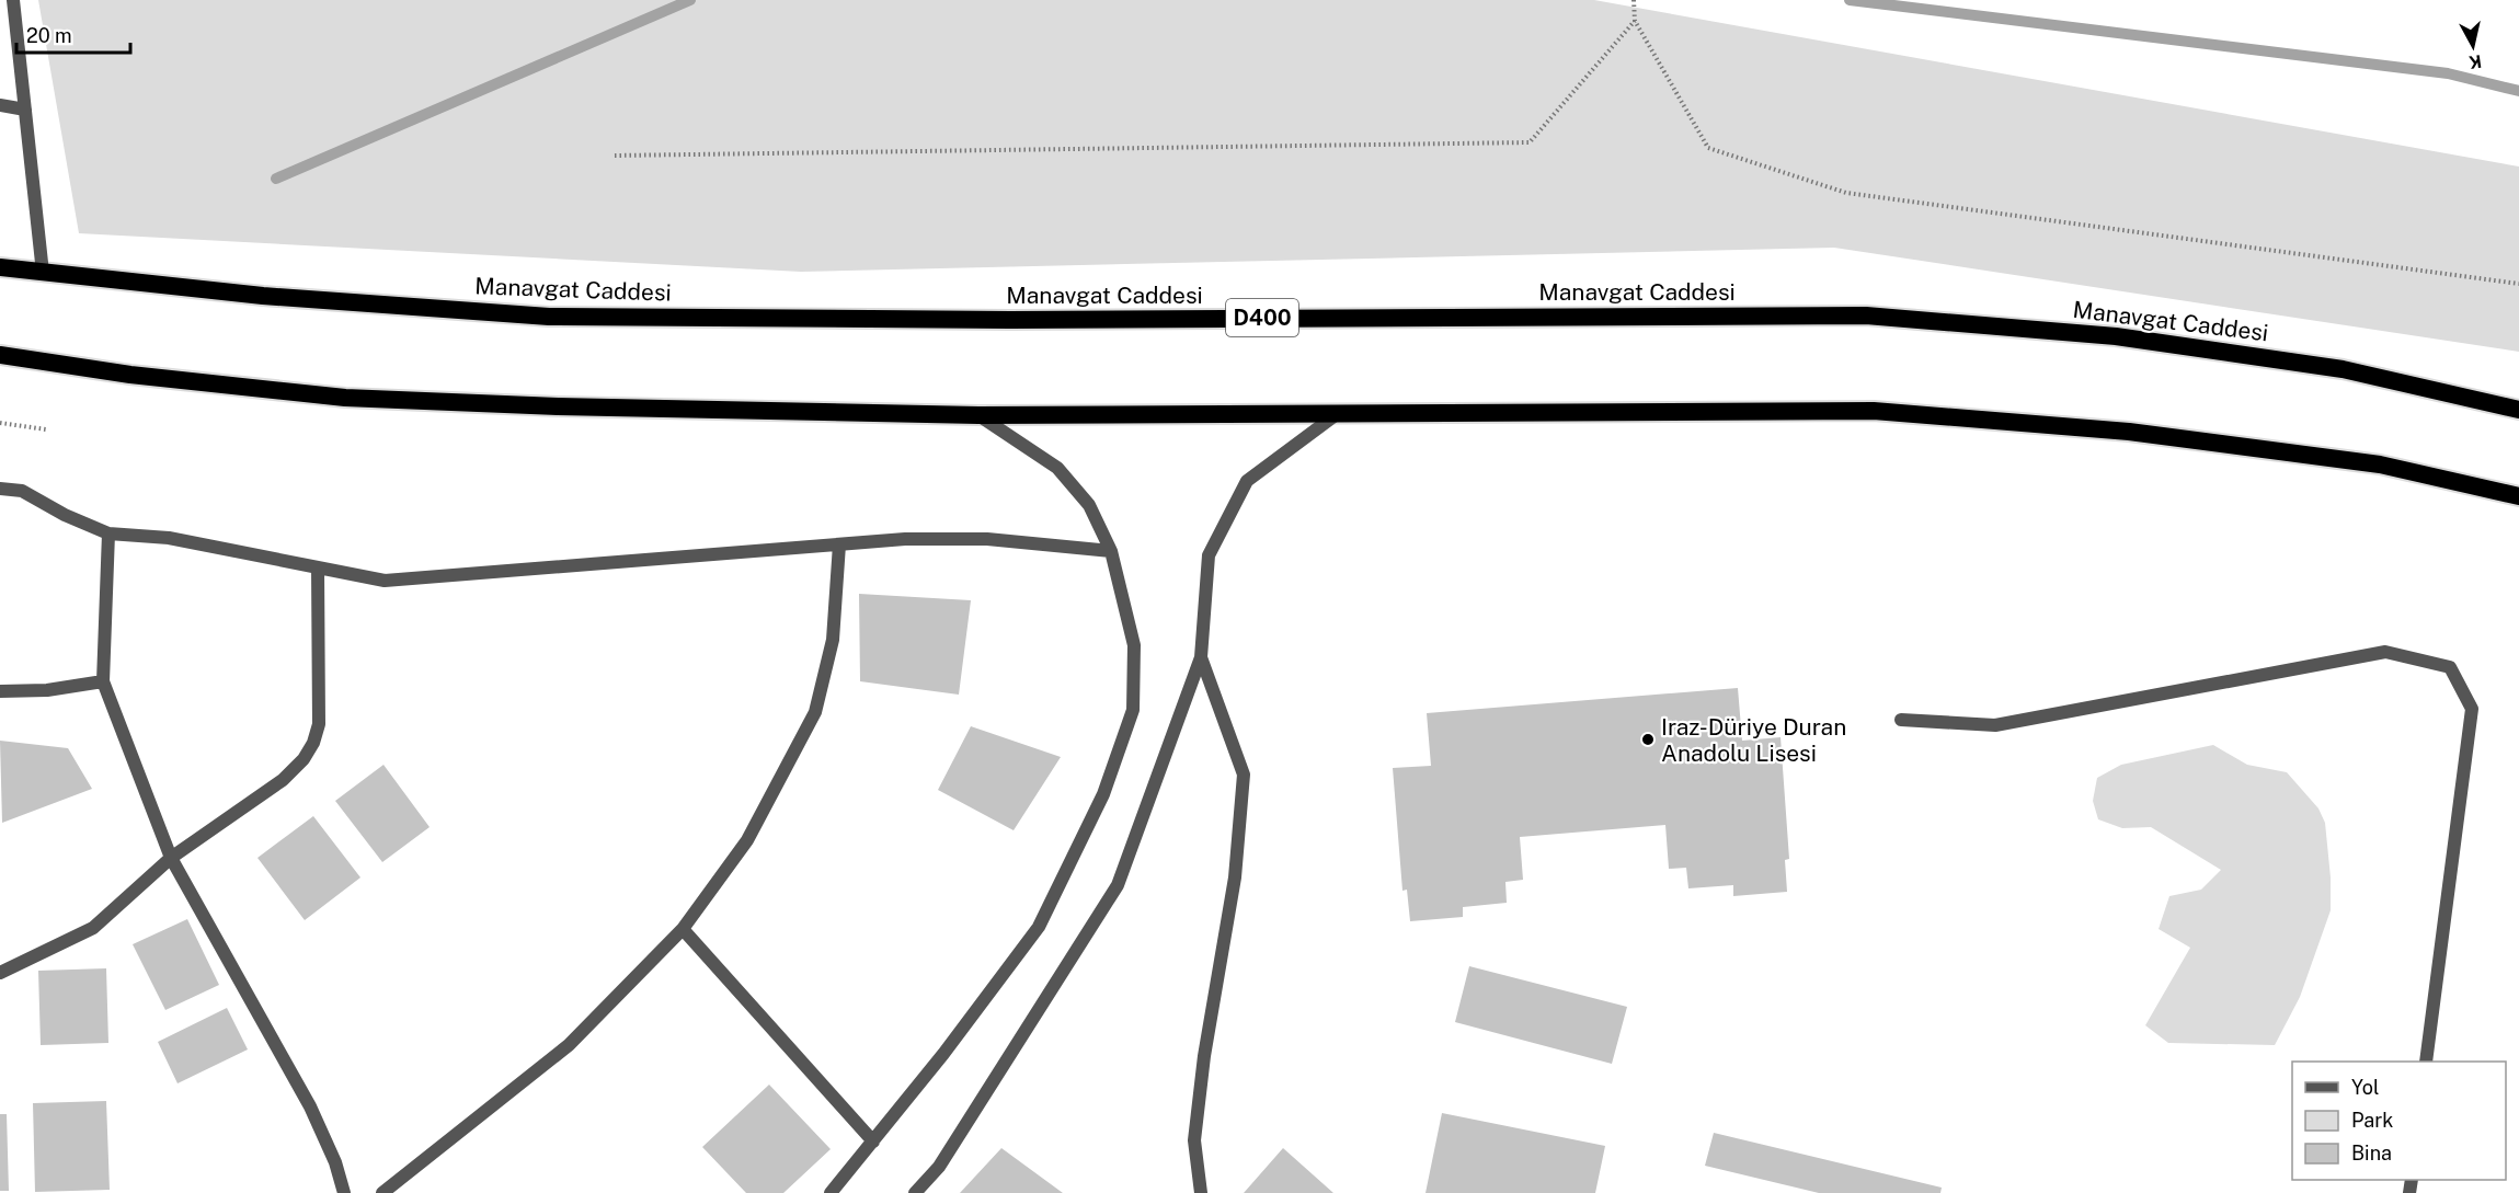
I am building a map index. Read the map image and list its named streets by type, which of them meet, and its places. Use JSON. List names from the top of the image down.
{
  "streets": {
    "highway": ["Manavgat Caddesi", "D400"]
  },
  "places": ["Iraz-Düriye Duran Anadolu Lisesi"],
  "legend": ["Yol", "Park", "Bina"],
  "scale_bar": "20 m",
  "north": "bottom"
}
